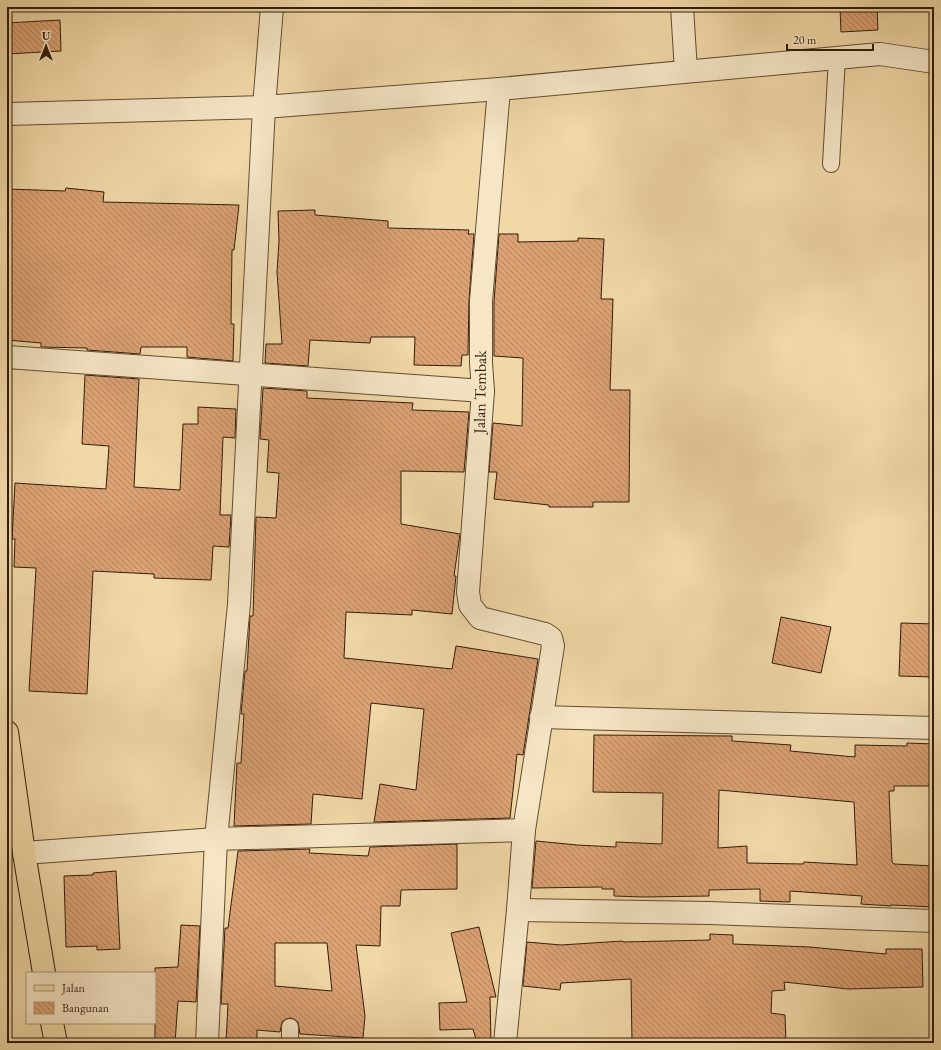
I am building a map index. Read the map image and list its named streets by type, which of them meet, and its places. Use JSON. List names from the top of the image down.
{
  "streets": {
    "street": ["Jalan Tembak"]
  },
  "legend": ["Jalan", "Bangunan"],
  "scale_bar": "20 m",
  "north": "top"
}
